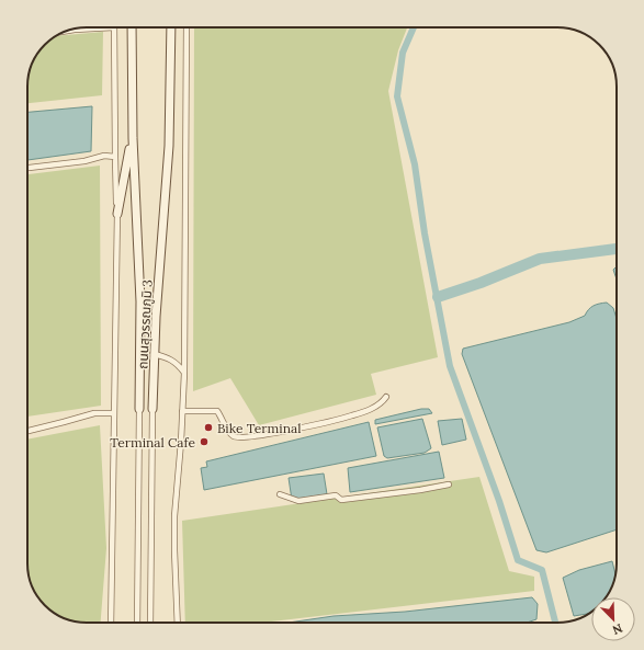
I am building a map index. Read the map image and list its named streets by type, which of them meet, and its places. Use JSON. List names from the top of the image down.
{
  "streets": {
    "main road": ["ถนนสุวรรณภูมิ 3"]
  },
  "places": ["Bike Terminal", "Terminal Cafe"],
  "north": "bottom right"
}
